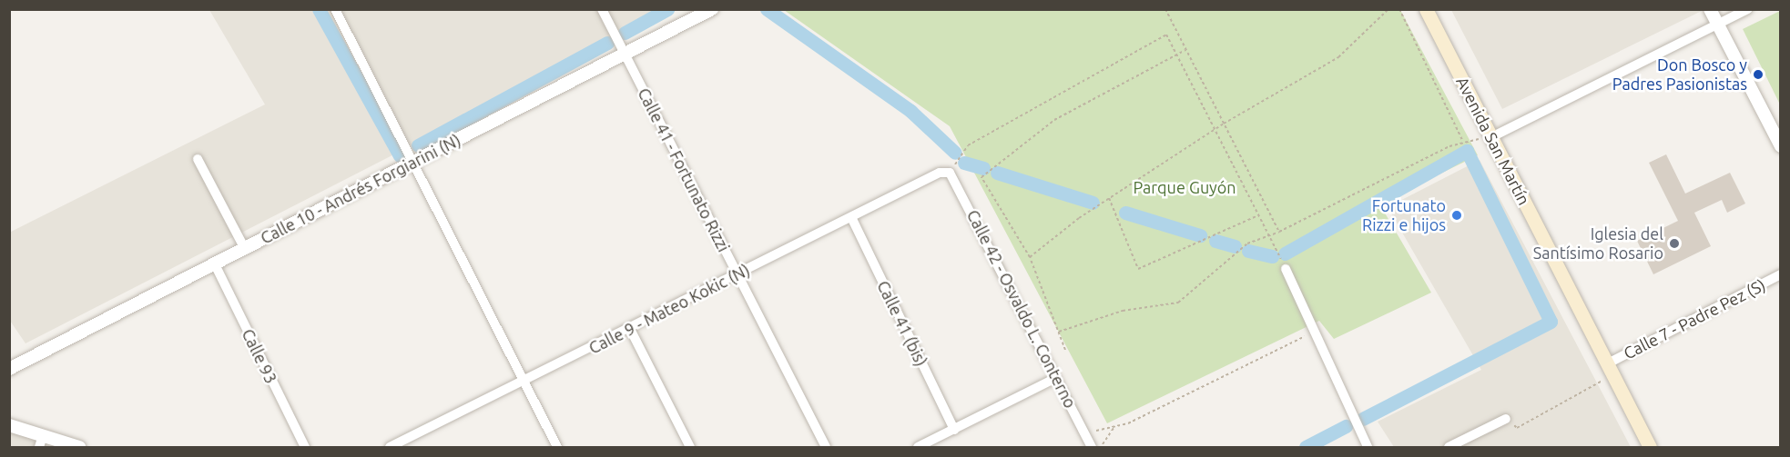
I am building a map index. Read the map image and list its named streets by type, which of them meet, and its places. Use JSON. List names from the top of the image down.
{
  "streets": {
    "main road": ["Avenida San Martín"],
    "street": [
      "Calle 41 - Fortunato Rizzi",
      "Calle 10 - Andrés Forgiarini (N)",
      "Calle 9 - Mateo Kokic (N)",
      "Calle 42 - Osvaldo L. Conterno",
      "Calle 7 - Padre Pez (S)",
      "Calle 41 (bis)",
      "Calle 93"
    ]
  },
  "crossings": [
    ["Avenida San Martín", "Calle 7 - Padre Pez (S)"],
    ["Calle 41 - Fortunato Rizzi", "Calle 10 - Andrés Forgiarini (N)"],
    ["Calle 41 - Fortunato Rizzi", "Calle 9 - Mateo Kokic (N)"],
    ["Calle 10 - Andrés Forgiarini (N)", "Calle 93"],
    ["Calle 9 - Mateo Kokic (N)", "Calle 42 - Osvaldo L. Conterno"],
    ["Calle 9 - Mateo Kokic (N)", "Calle 41 (bis)"]
  ],
  "parks": ["Parque Guyón"],
  "places": ["Don Bosco y Padres Pasionistas", "Fortunato Rizzi e hijos", "Iglesia del Santísimo Rosario"]
}
